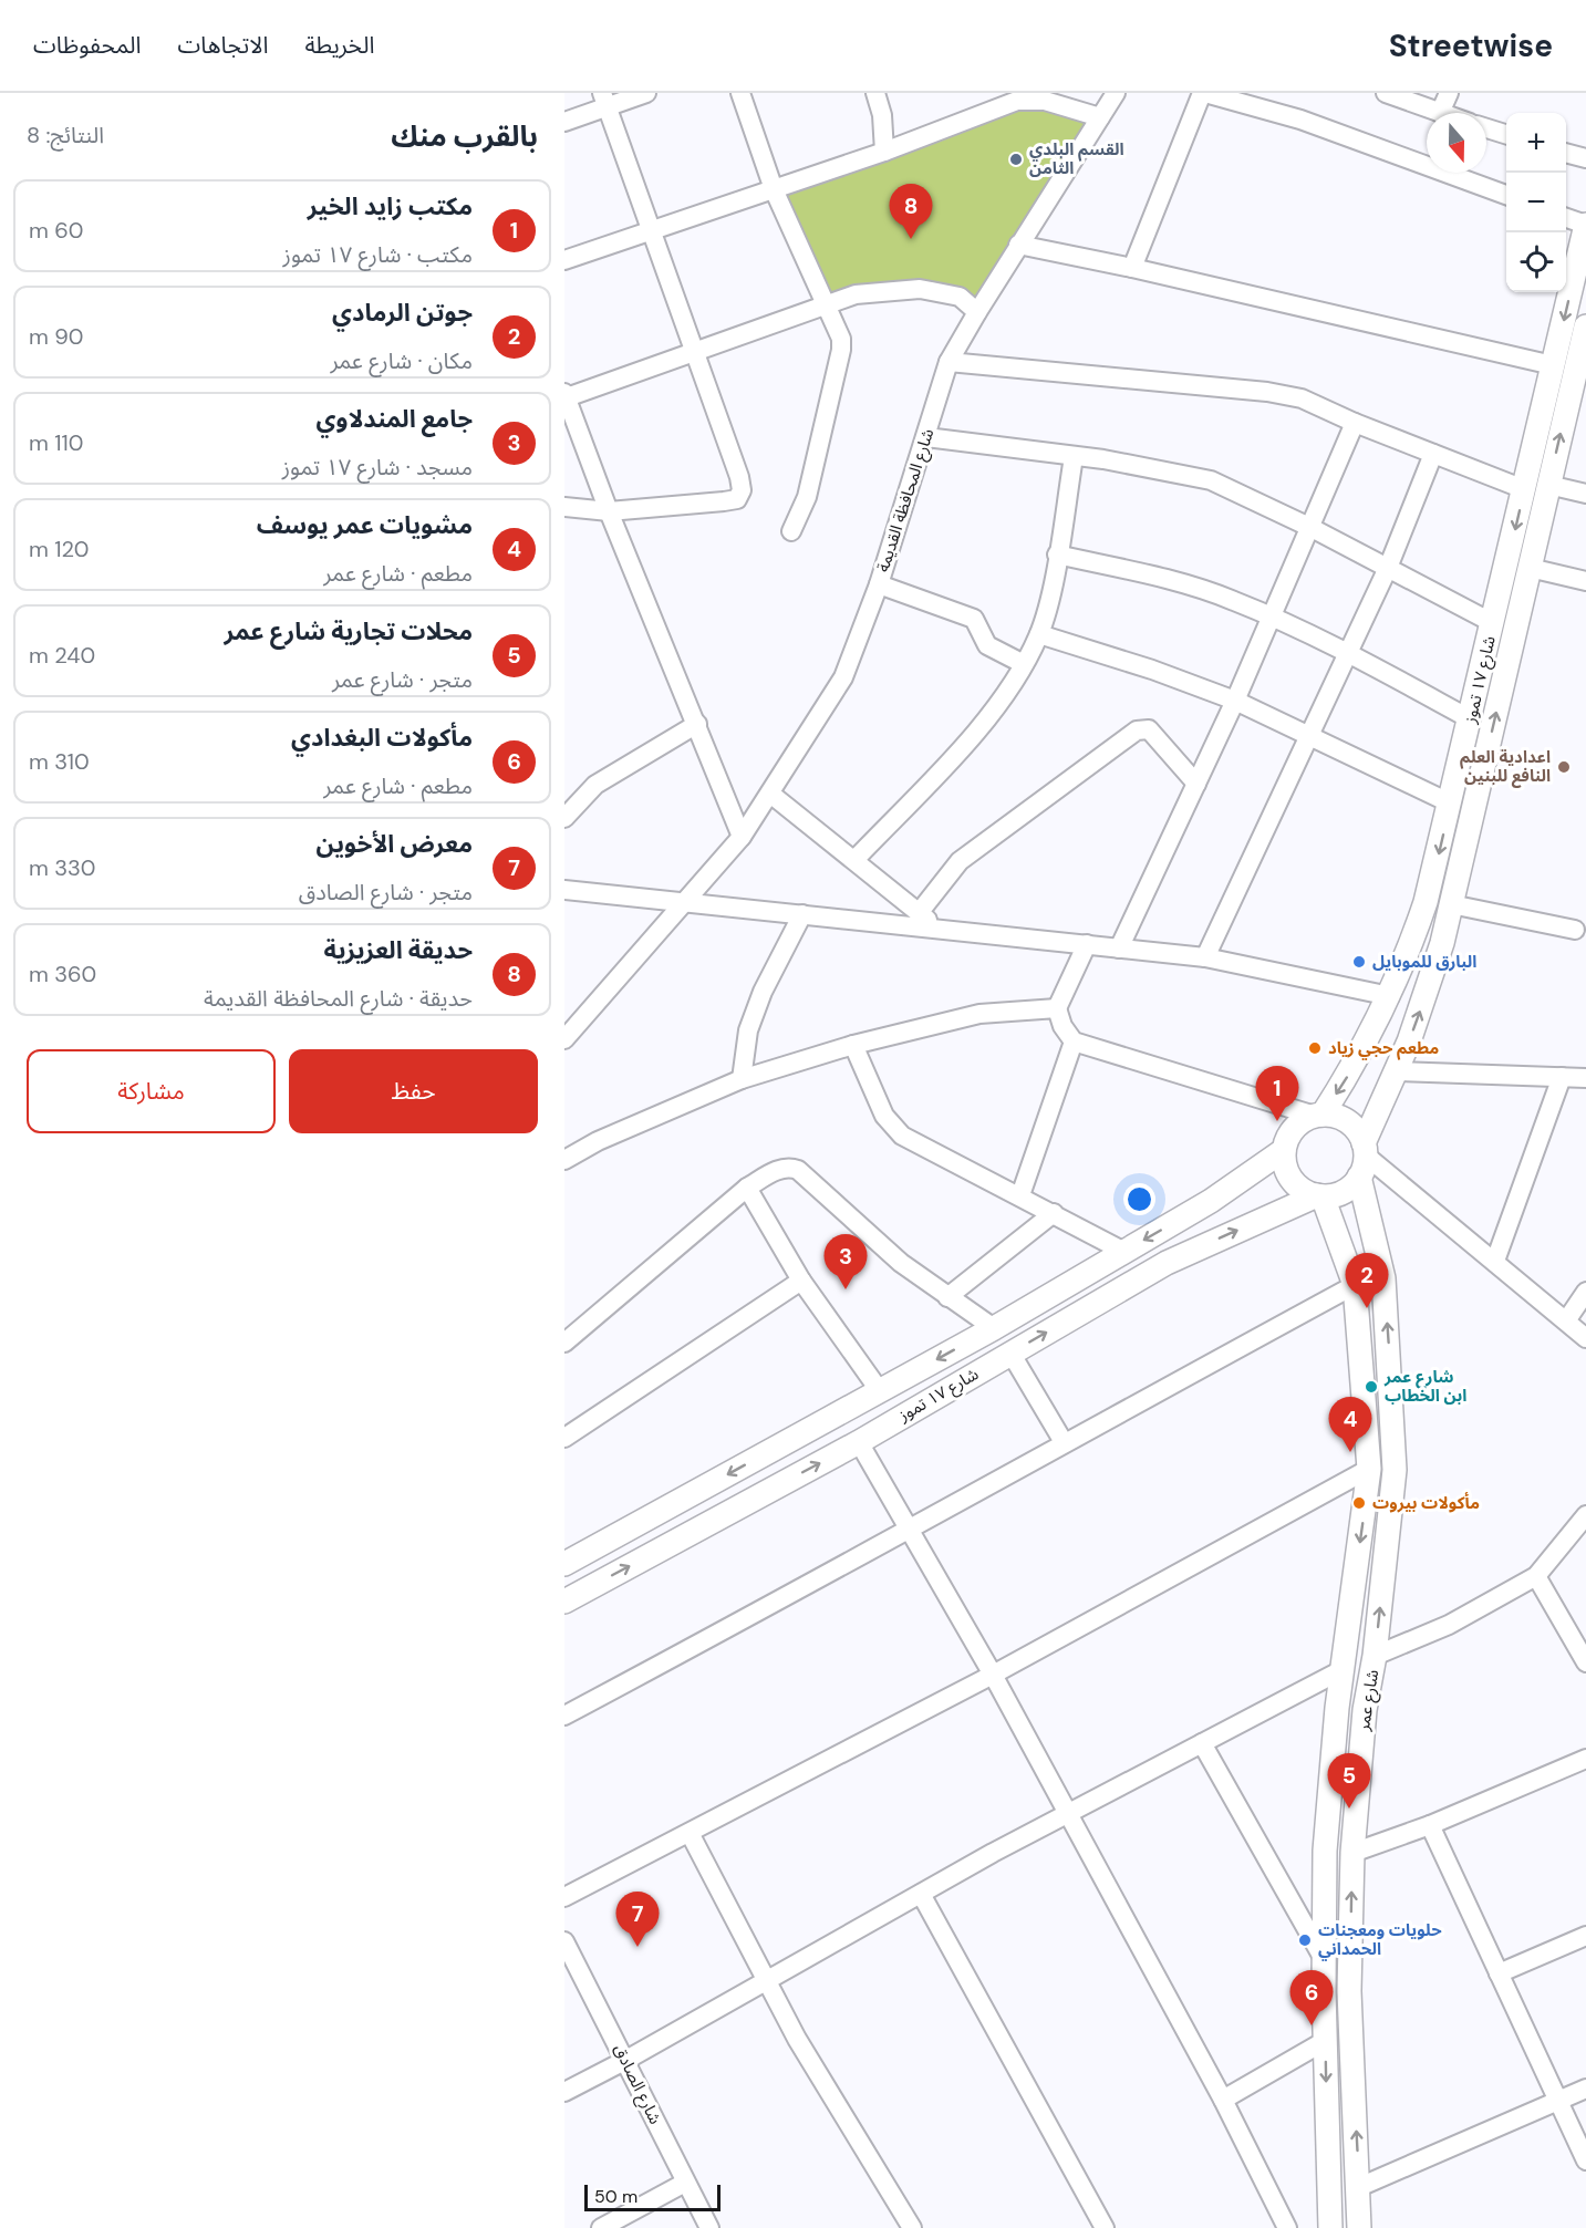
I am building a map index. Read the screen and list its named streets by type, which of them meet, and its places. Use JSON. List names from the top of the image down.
{
  "streets": {
    "main road": ["شارع ١٧ تموز", "شارع عمر"],
    "street": ["شارع المحافظة القديمة", "شارع الصادق"]
  },
  "crossings": [
    ["شارع ١٧ تموز", "شارع عمر"]
  ],
  "places": [
    "القسم البلدي الثامن",
    "اعدادية العلم النافع للبنين",
    "البارق للموبايل",
    "مطعم حجي زياد",
    "شارع عمر ابن الخطاب",
    "مأكولات بيروت",
    "حلويات ومعجنات الحمداني"
  ],
  "scale_bar": "50 m",
  "north": "bottom",
  "page": {
    "header": "Streetwise",
    "nav": ["الخريطة", "الاتجاهات", "المحفوظات"],
    "heading": ["بالقرب منك", "النتائج: 8"],
    "map_buttons": ["+", "−"],
    "list": [
      {
        "mark": "1",
        "name": "مكتب زايد الخير",
        "note": "مكتب · شارع ١٧ تموز",
        "value": "60 m"
      },
      {
        "mark": "2",
        "name": "جوتن الرمادي",
        "note": "مكان · شارع عمر",
        "value": "90 m"
      },
      {
        "mark": "3",
        "name": "جامع المندلاوي",
        "note": "مسجد · شارع ١٧ تموز",
        "value": "110 m"
      },
      {
        "mark": "4",
        "name": "مشويات عمر يوسف",
        "note": "مطعم · شارع عمر",
        "value": "120 m"
      },
      {
        "mark": "5",
        "name": "محلات تجارية شارع عمر",
        "note": "متجر · شارع عمر",
        "value": "240 m"
      },
      {
        "mark": "6",
        "name": "مأكولات البغدادي",
        "note": "مطعم · شارع عمر",
        "value": "310 m"
      },
      {
        "mark": "7",
        "name": "معرض الأخوين",
        "note": "متجر · شارع الصادق",
        "value": "330 m"
      },
      {
        "mark": "8",
        "name": "حديقة العزيزية",
        "note": "حديقة · شارع المحافظة القديمة",
        "value": "360 m"
      }
    ],
    "pins": [
      "8",
      "1",
      "3",
      "2",
      "4",
      "5",
      "7",
      "6"
    ],
    "buttons": ["حفظ", "مشاركة"],
    "scale": "50 m"
  }
}
